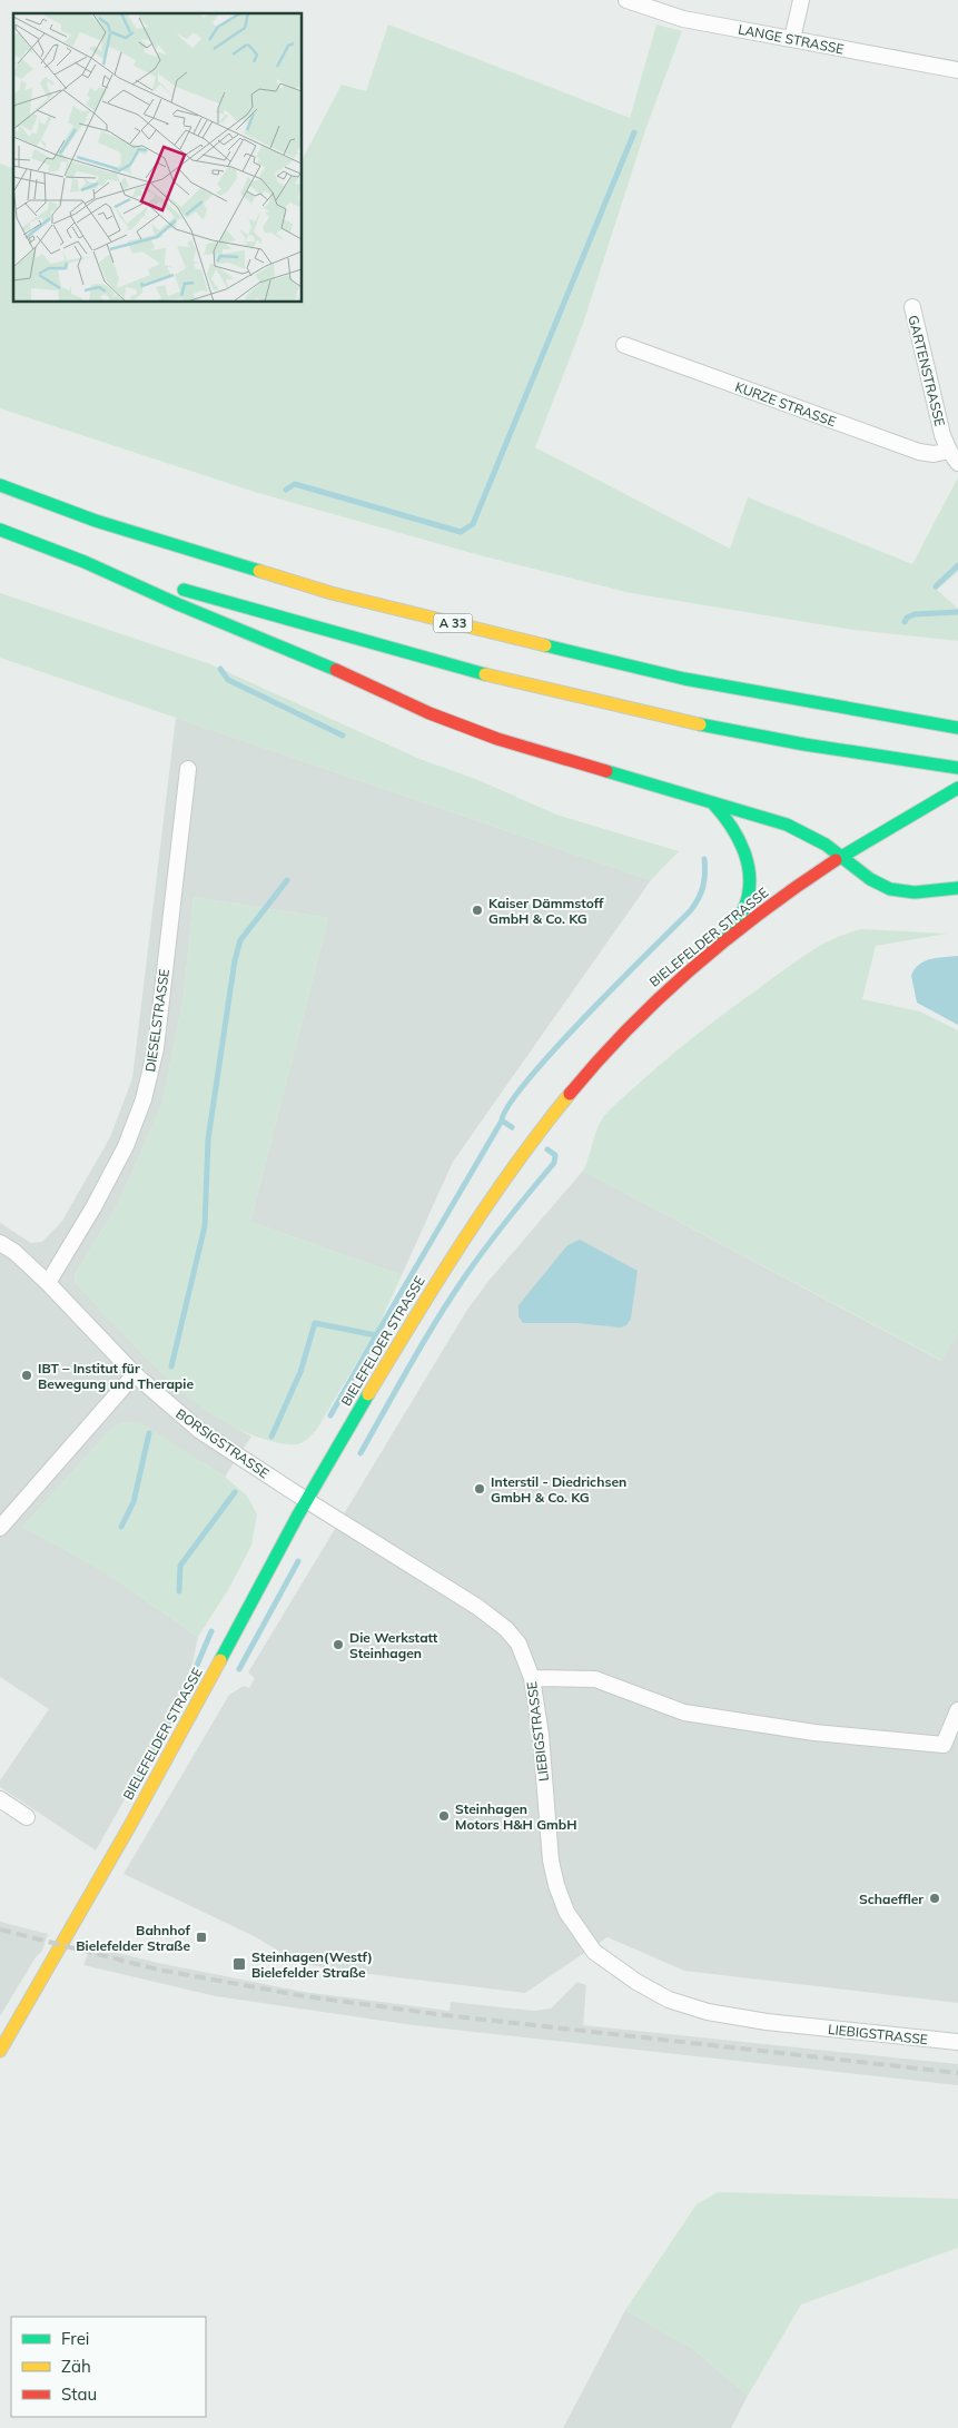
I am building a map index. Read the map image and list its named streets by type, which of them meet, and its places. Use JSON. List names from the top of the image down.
{
  "streets": {
    "main road": ["A 33", "BIELEFELDER STRASSE"],
    "street": [
      "LANGE STRASSE",
      "GARTENSTRASSE",
      "KURZE STRASSE",
      "DIESELSTRASSE",
      "BORSIGSTRASSE",
      "LIEBIGSTRASSE"
    ]
  },
  "crossings": [
    ["GARTENSTRASSE", "KURZE STRASSE"],
    ["BIELEFELDER STRASSE", "BORSIGSTRASSE"],
    ["BIELEFELDER STRASSE", "LIEBIGSTRASSE"],
    ["DIESELSTRASSE", "BORSIGSTRASSE"],
    ["BORSIGSTRASSE", "LIEBIGSTRASSE"]
  ],
  "places": {
    "other": [
      "Kaiser Dämmstoff GmbH & Co. KG",
      "IBT – Institut für Bewegung und Therapie",
      "Interstil - Diedrichsen GmbH & Co. KG",
      "Die Werkstatt Steinhagen",
      "Steinhagen Motors H&H GmbH",
      "Schaeffler"
    ],
    "transit": ["Bahnhof Bielefelder Straße", "Steinhagen(Westf) Bielefelder Straße"]
  },
  "legend": ["Frei", "Zäh", "Stau"]
}
